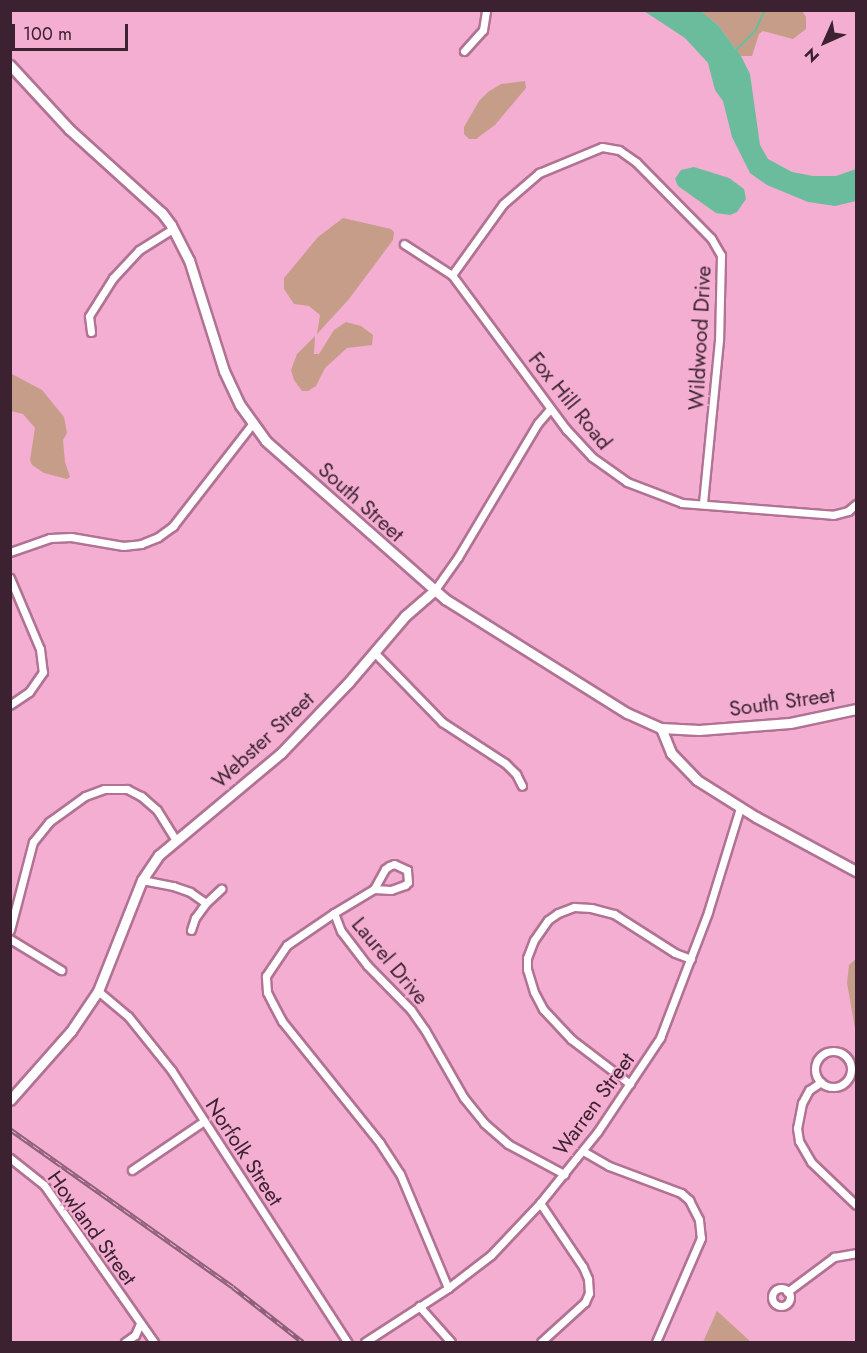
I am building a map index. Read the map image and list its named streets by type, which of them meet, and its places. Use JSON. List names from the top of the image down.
{
  "streets": {
    "street": [
      "Wildwood Drive",
      "Fox Hill Road",
      "South Street",
      "Webster Street",
      "Laurel Drive",
      "Warren Street",
      "Norfolk Street",
      "Howland Street"
    ]
  },
  "crossings": [
    ["Wildwood Drive", "Fox Hill Road"],
    ["Fox Hill Road", "Webster Street"],
    ["South Street", "Webster Street"],
    ["Webster Street", "Norfolk Street"],
    ["Laurel Drive", "Warren Street"]
  ],
  "scale_bar": "100 m",
  "north": "bottom left"
}
